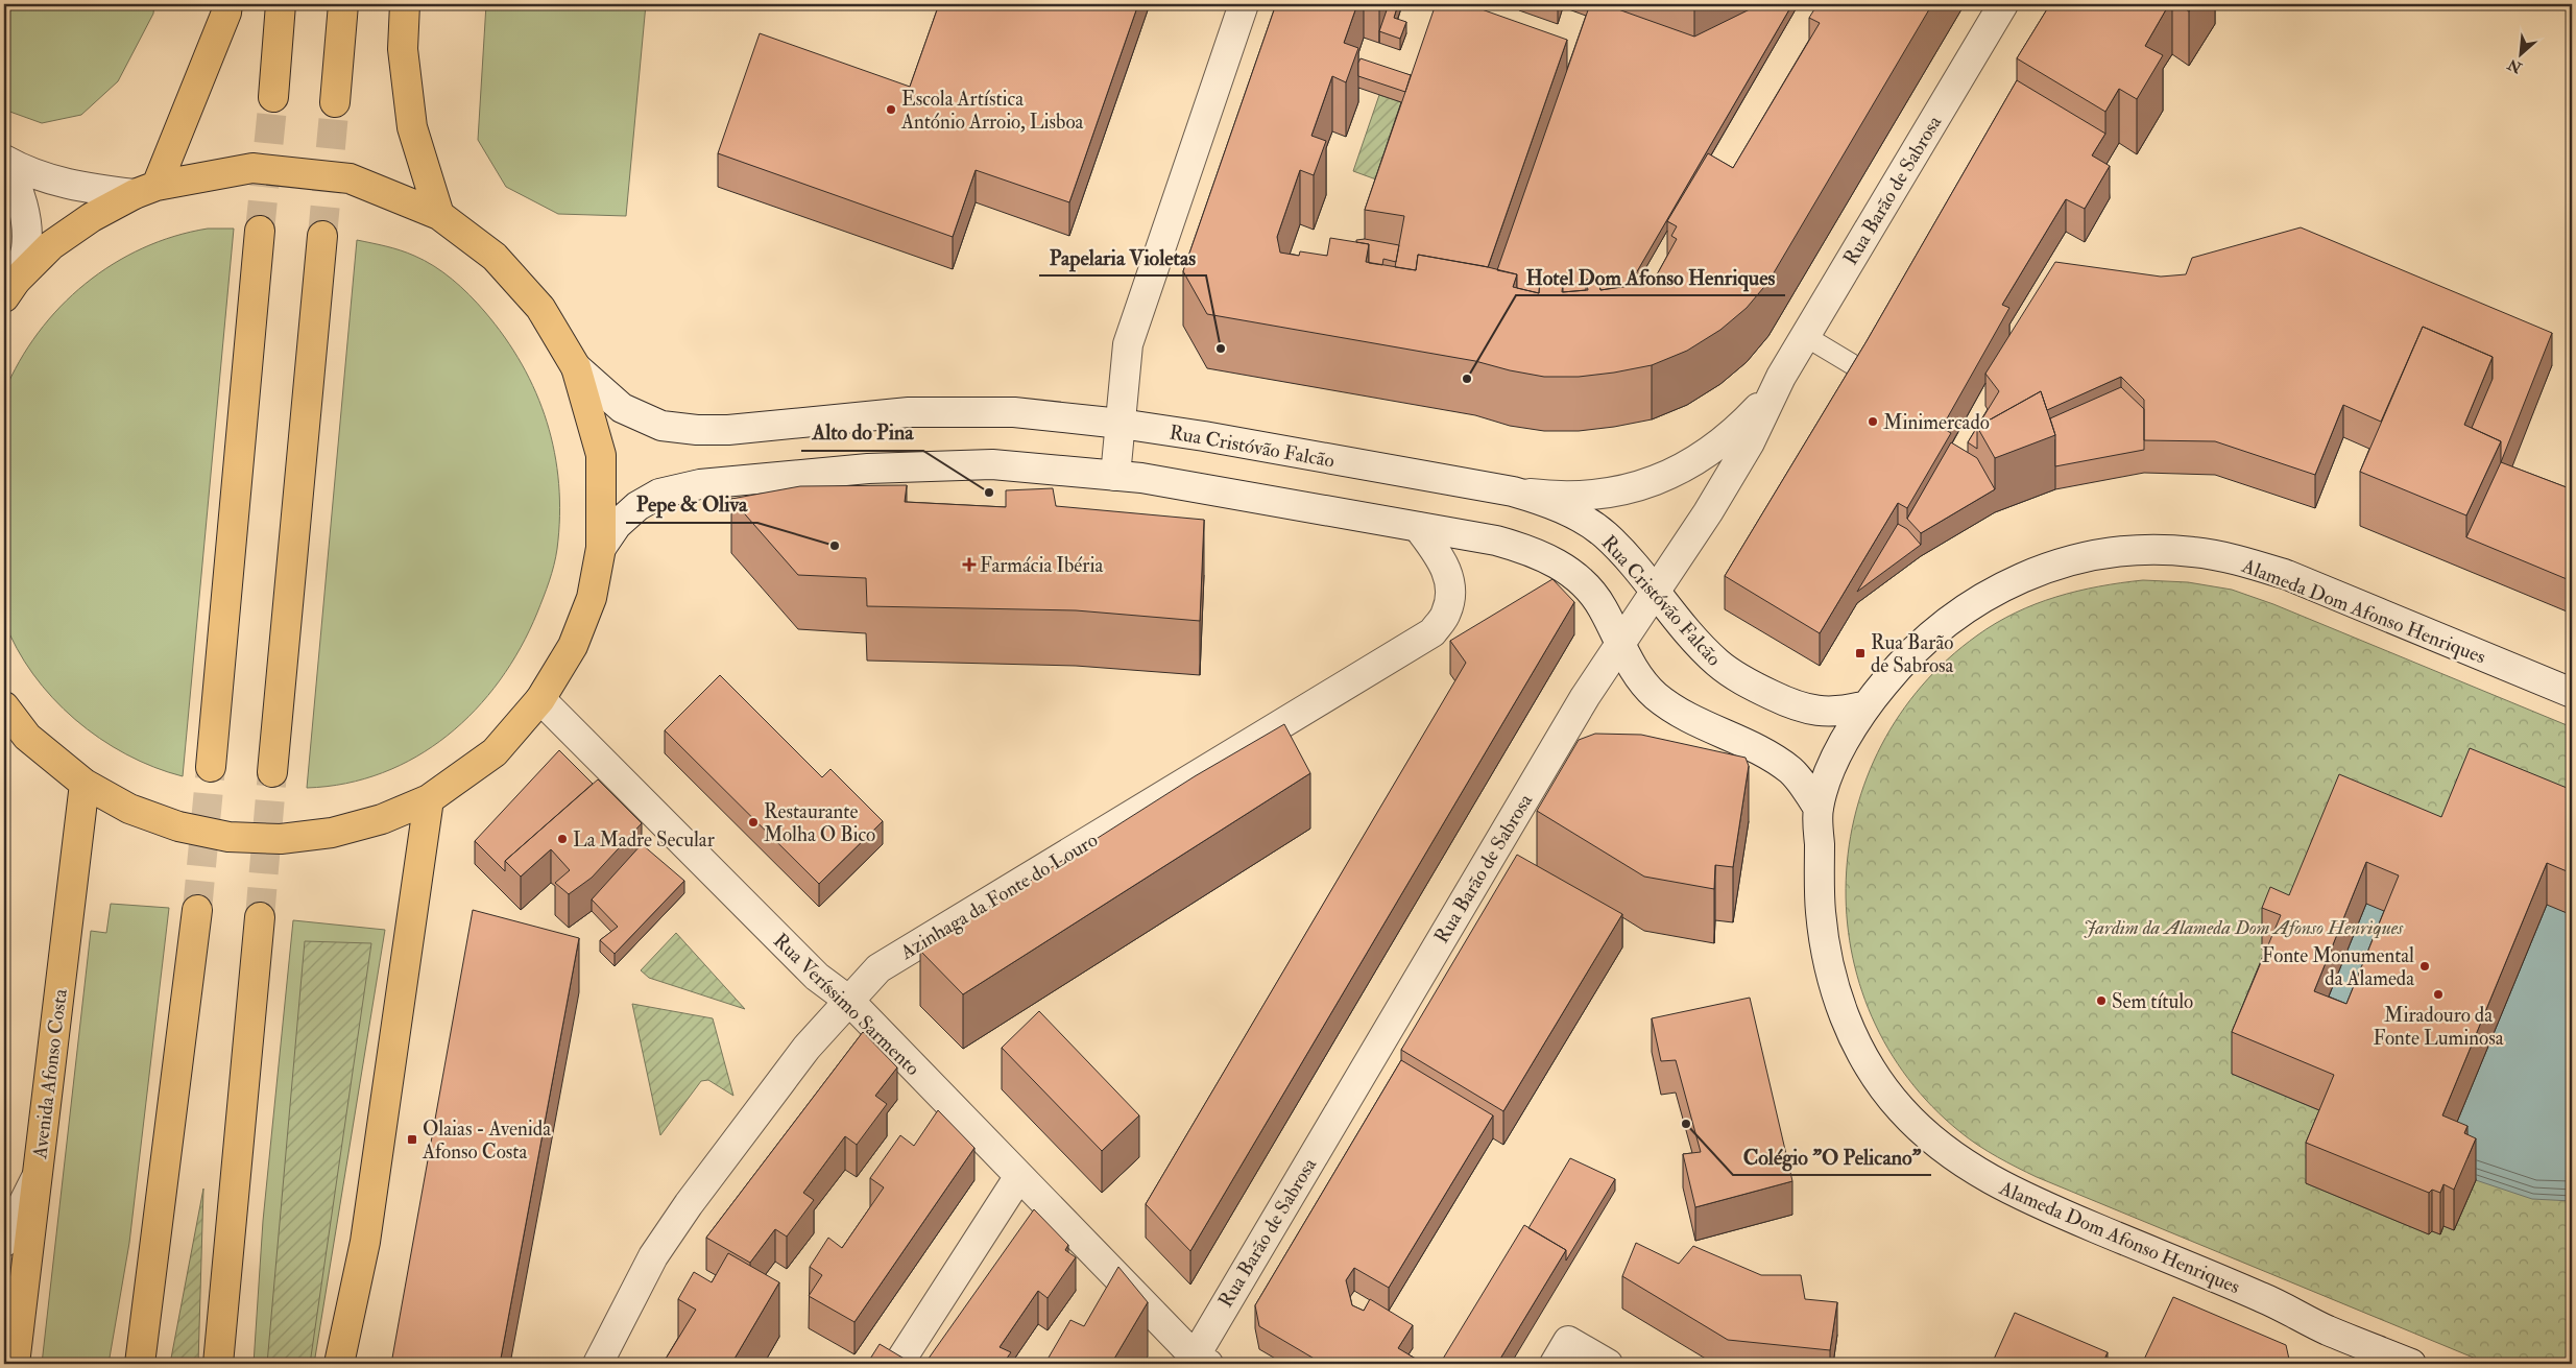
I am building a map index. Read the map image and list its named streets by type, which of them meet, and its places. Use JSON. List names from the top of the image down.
{
  "streets": {
    "main road": ["Avenida Afonso Costa"],
    "street": [
      "Rua Barão de Sabrosa",
      "Rua Cristóvão Falcão",
      "Alameda Dom Afonso Henriques",
      "Azinhaga da Fonte do Louro",
      "Rua Veríssimo Sarmento"
    ]
  },
  "crossings": [
    ["Rua Barão de Sabrosa", "Rua Cristóvão Falcão"],
    ["Rua Barão de Sabrosa", "Rua Veríssimo Sarmento"],
    ["Rua Cristóvão Falcão", "Alameda Dom Afonso Henriques"],
    ["Azinhaga da Fonte do Louro", "Rua Veríssimo Sarmento"]
  ],
  "parks": ["Jardim da Alameda Dom Afonso Henriques"],
  "places": {
    "other": [
      "Escola Artística António Arroio, Lisboa",
      "Papelaria Violetas",
      "Hotel Dom Afonso Henriques",
      "Minimercado",
      "Alto do Pina",
      "Pepe & Oliva",
      "Restaurante Molha O Bico",
      "La Madre Secular",
      "Fonte Monumental da Alameda",
      "Miradouro da Fonte Luminosa",
      "Sem título",
      "Colégio \"O Pelicano\""
    ],
    "health": ["Farmácia Ibéria"],
    "transit": ["Rua Barão de Sabrosa", "Olaias - Avenida Afonso Costa"]
  },
  "north": "bottom left"
}
